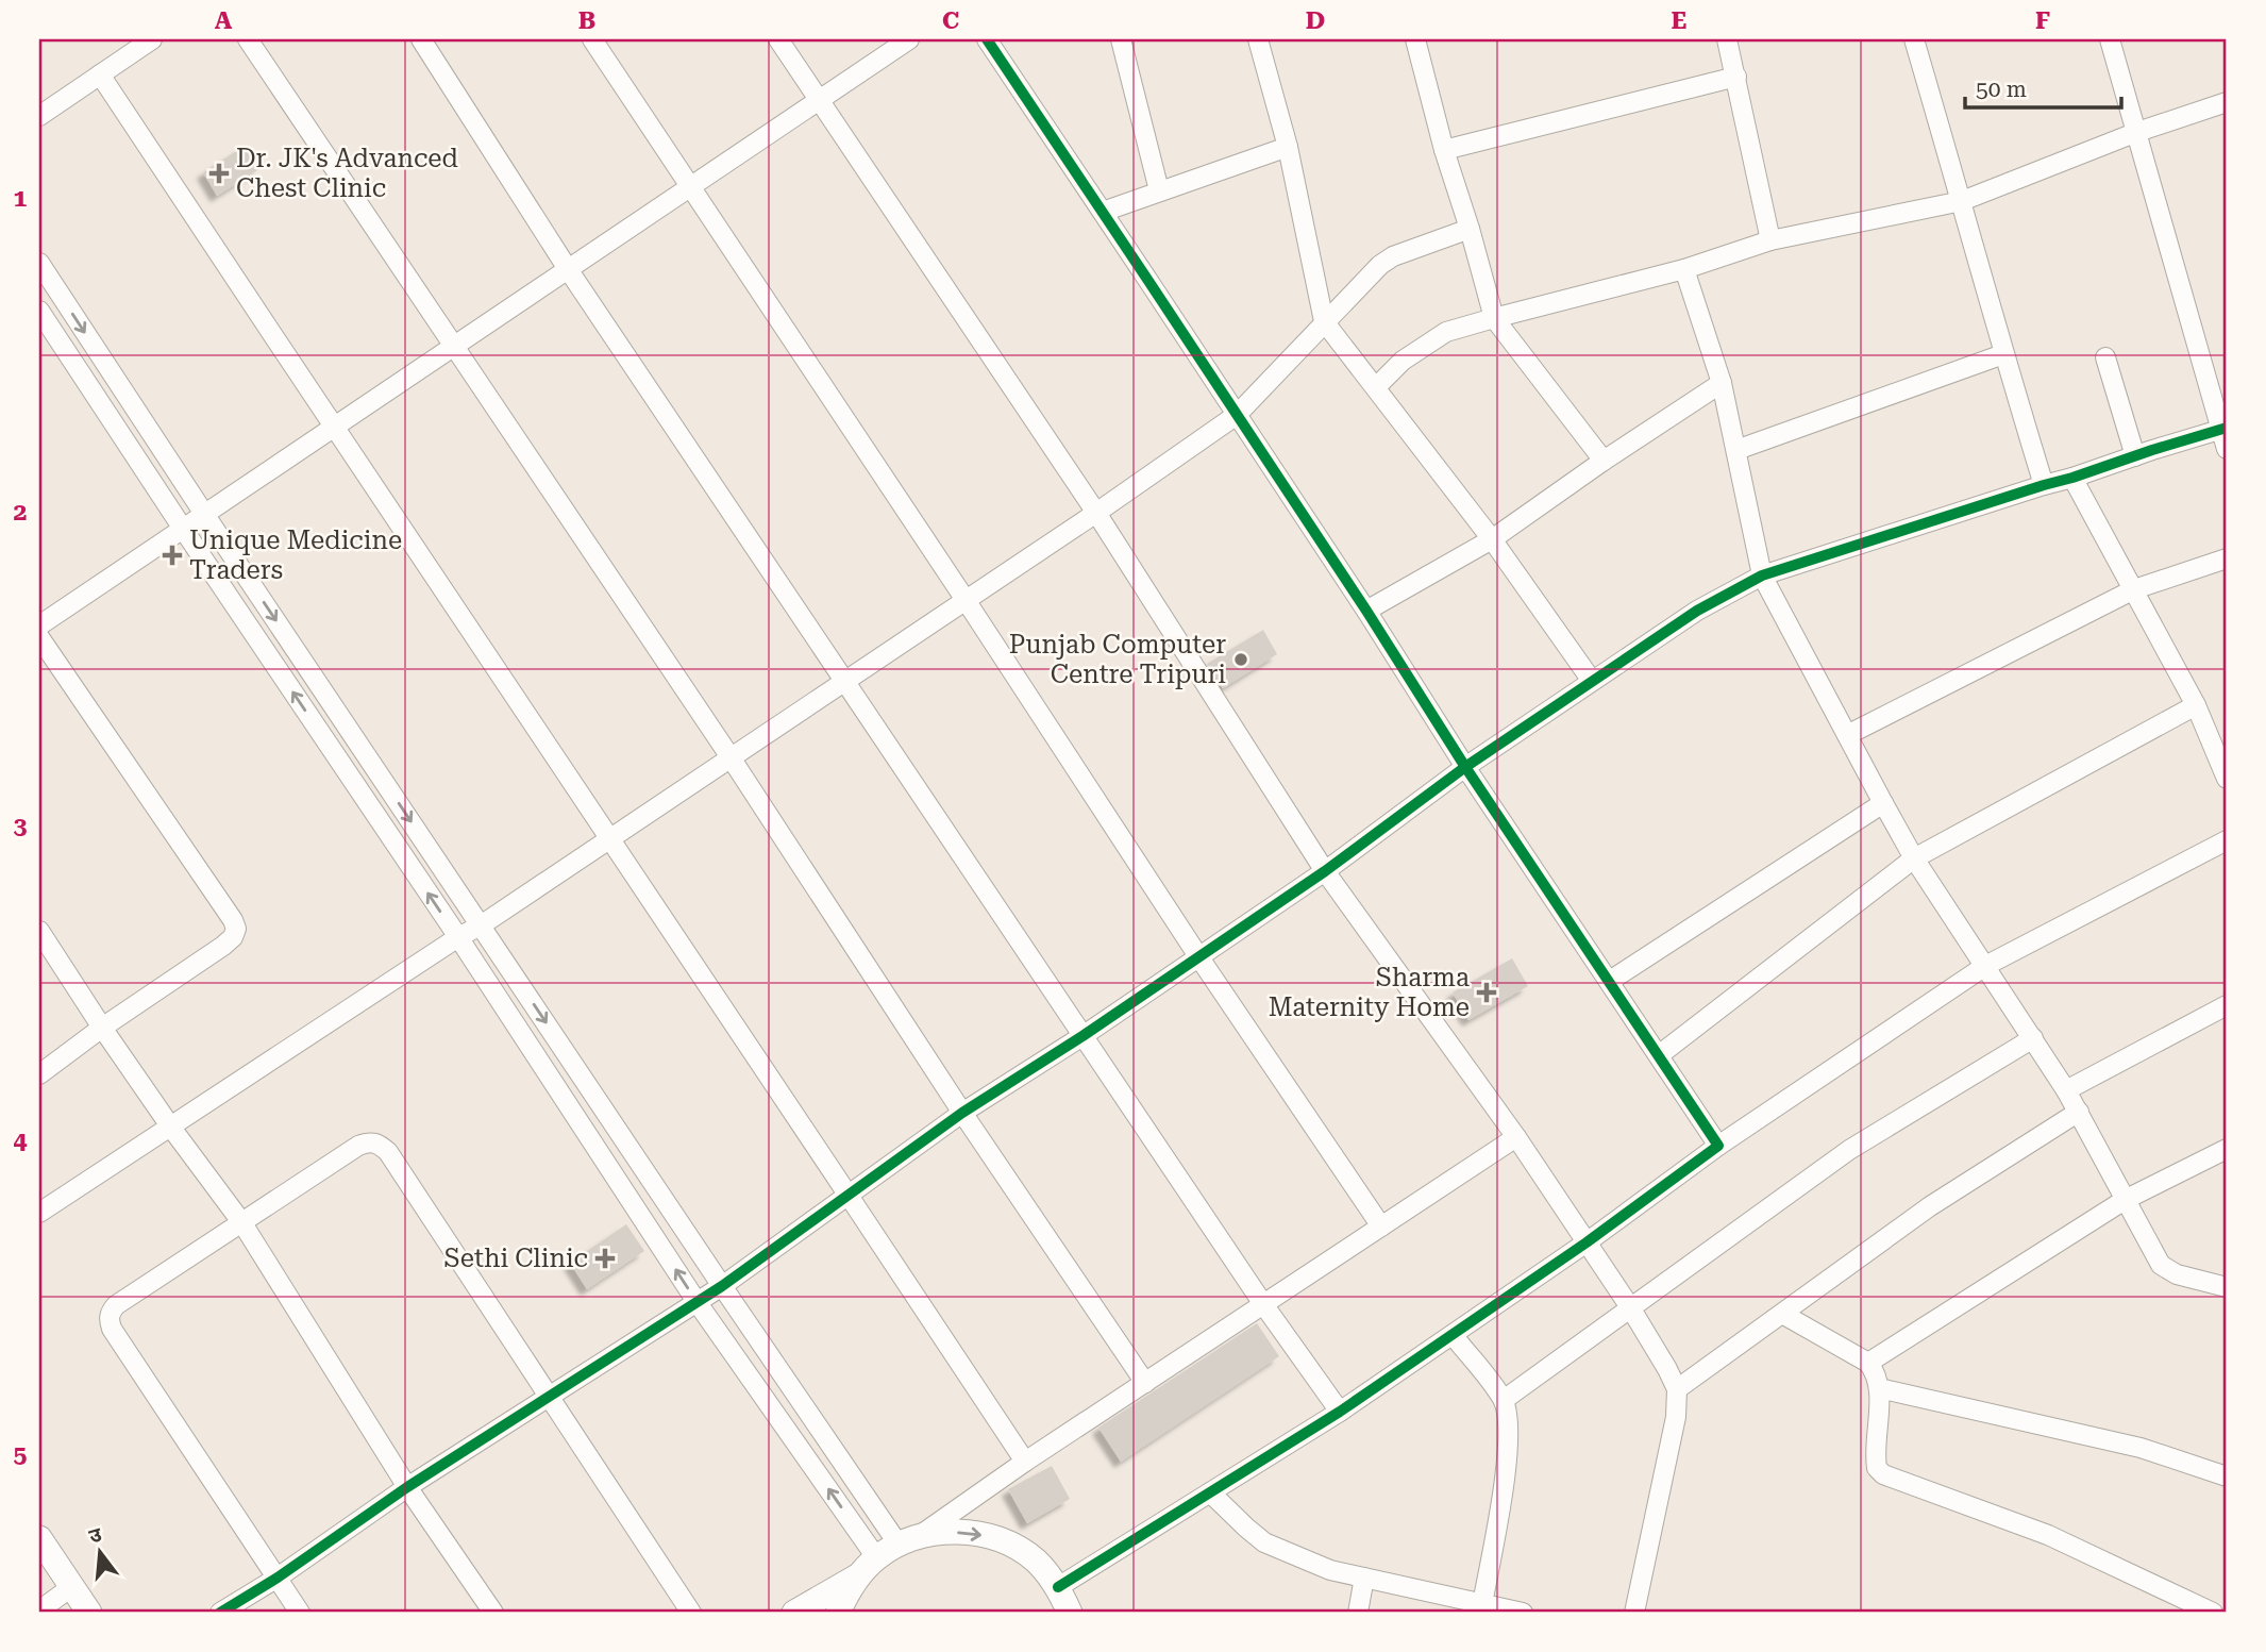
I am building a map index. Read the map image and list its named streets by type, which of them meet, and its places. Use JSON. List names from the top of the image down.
{
  "places": {
    "health": [
      "Dr. JK's Advanced Chest Clinic",
      "Unique Medicine Traders",
      "Sharma Maternity Home",
      "Sethi Clinic"
    ],
    "other": ["Punjab Computer Centre Tripuri"]
  },
  "scale_bar": "50 m",
  "north": "top",
  "grid": {
    "columns": [
      "A",
      "B",
      "C",
      "D",
      "E",
      "F"
    ],
    "rows": [
      "1",
      "2",
      "3",
      "4",
      "5"
    ]
  }
}
